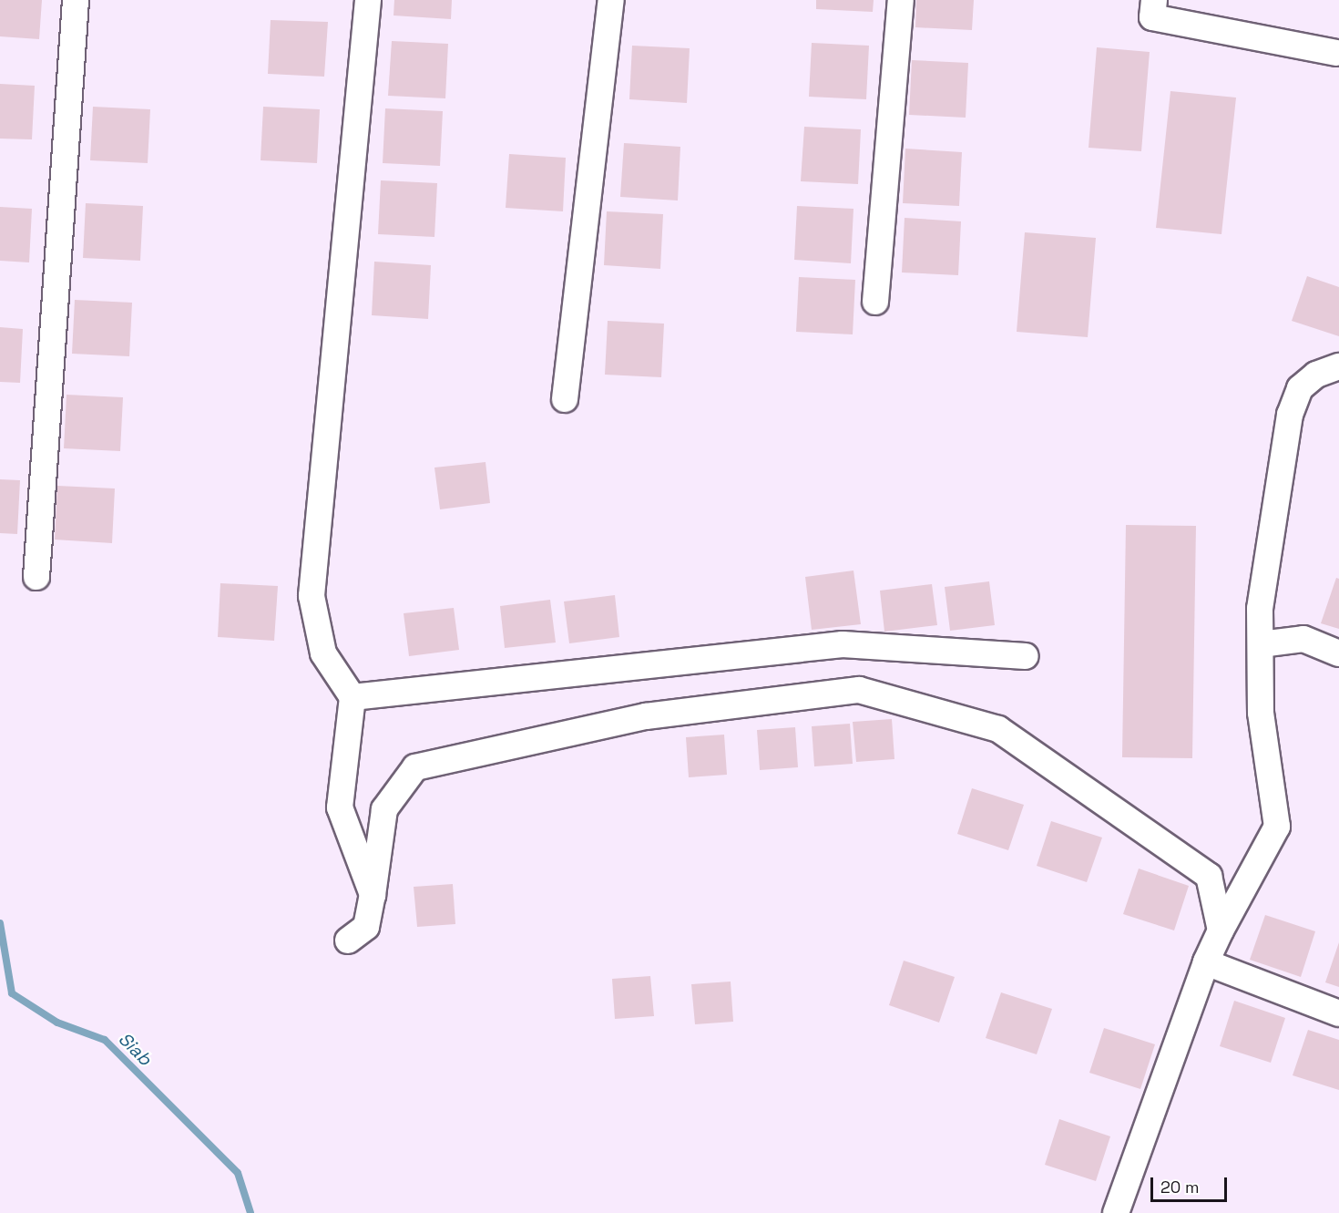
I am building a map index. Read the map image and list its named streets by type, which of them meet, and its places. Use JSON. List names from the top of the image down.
{
  "water": ["Siab"],
  "scale_bar": "20 m"
}
